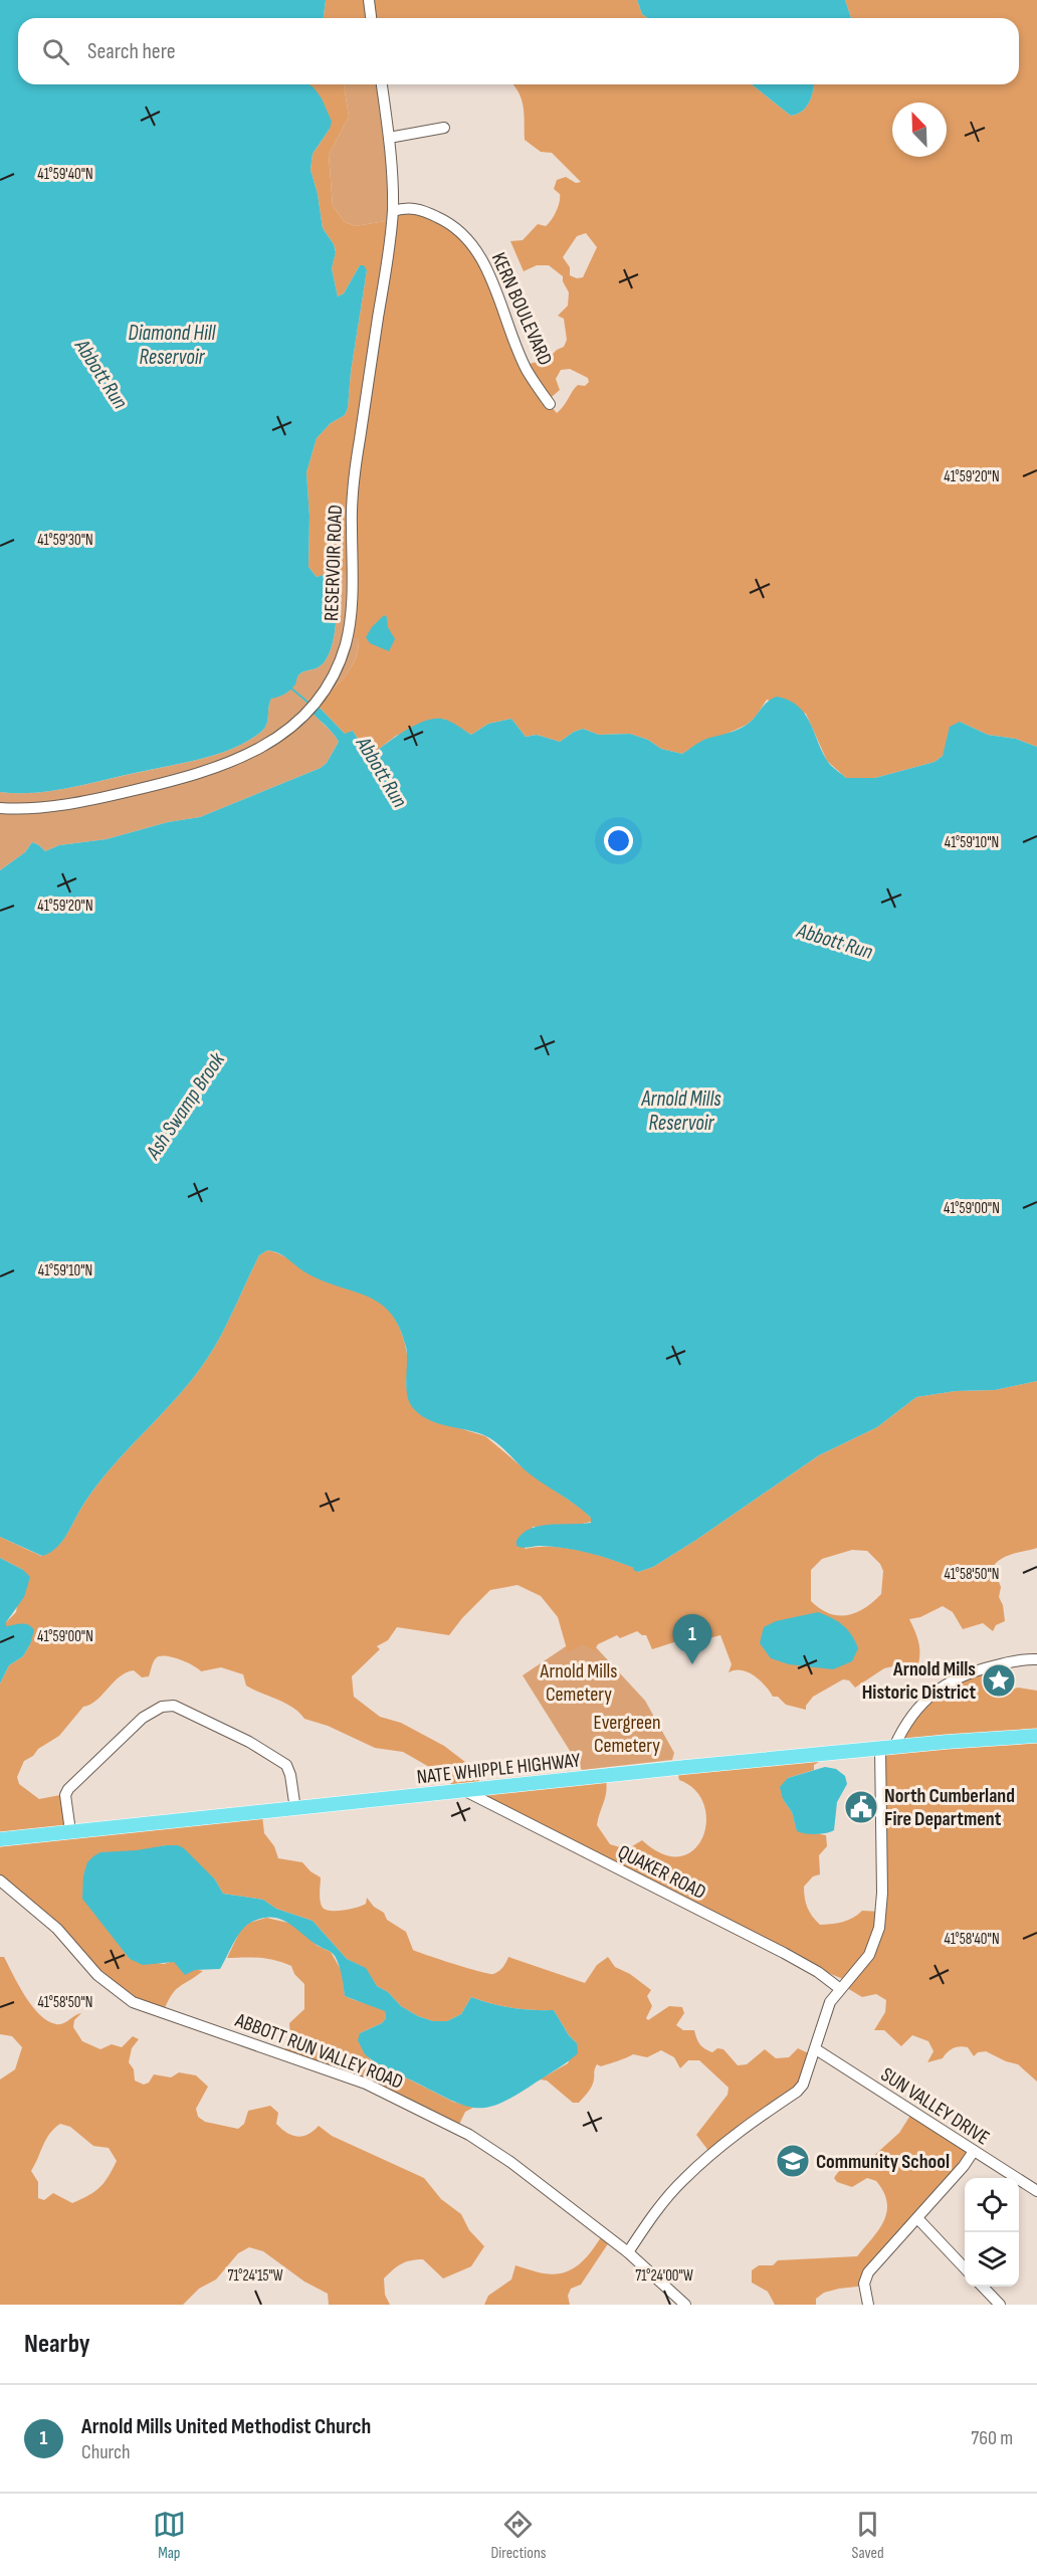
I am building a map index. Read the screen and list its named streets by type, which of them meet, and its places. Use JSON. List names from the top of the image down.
{
  "streets": {
    "main road": ["NATE WHIPPLE HIGHWAY"],
    "street": [
      "KERN BOULEVARD",
      "RESERVOIR ROAD",
      "QUAKER ROAD",
      "ABBOTT RUN VALLEY ROAD",
      "SUN VALLEY DRIVE"
    ]
  },
  "crossings": [
    ["KERN BOULEVARD", "RESERVOIR ROAD"],
    ["NATE WHIPPLE HIGHWAY", "QUAKER ROAD"]
  ],
  "water": [
    "Diamond Hill Reservoir",
    "Abbott Run",
    "Arnold Mills Reservoir",
    "Ash Swamp Brook"
  ],
  "parks": ["Arnold Mills Cemetery", "Evergreen Cemetery"],
  "places": {
    "place": ["Arnold Mills Historic District"],
    "public building": ["North Cumberland Fire Department"],
    "school or university": ["Community School"]
  },
  "north": "top left",
  "page": {
    "search": "Search here",
    "pins": "1",
    "heading": "Nearby",
    "list": [
      {
        "mark": "1",
        "name": "Arnold Mills United Methodist Church",
        "note": "Church",
        "value": "760 m"
      }
    ],
    "nav": ["Map", "Directions", "Saved"]
  },
  "coordinates": [
    "41°59'40\"N",
    "41°59'20\"N",
    "41°59'30\"N",
    "41°59'10\"N",
    "41°59'00\"N",
    "41°58'50\"N",
    "41°58'40\"N",
    "71°24'15\"W",
    "71°24'00\"W"
  ]
}
